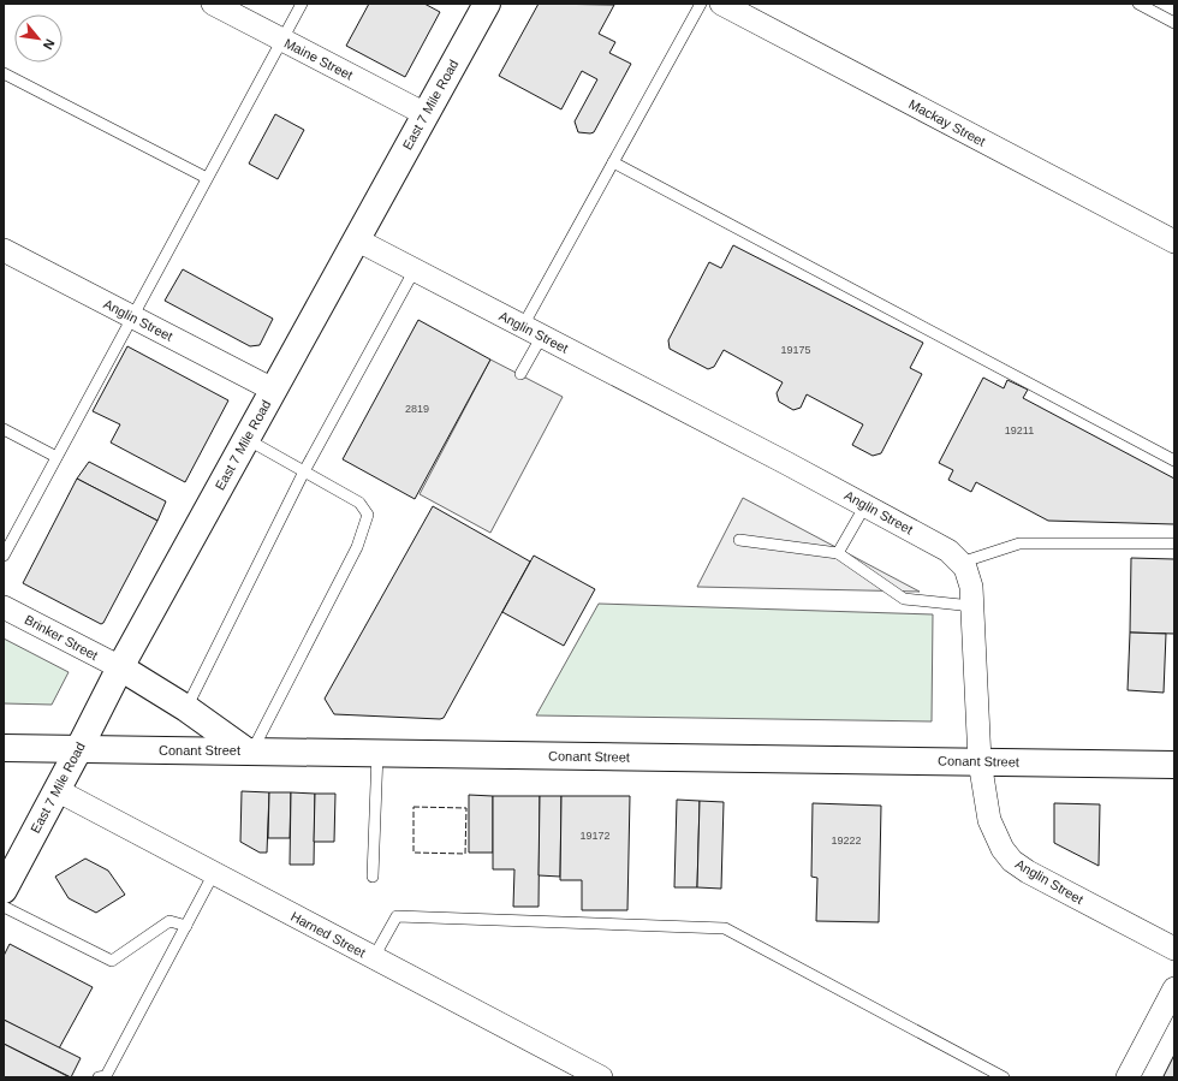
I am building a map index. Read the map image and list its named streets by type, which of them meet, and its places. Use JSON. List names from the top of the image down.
{
  "streets": {
    "main road": ["East 7 Mile Road", "Conant Street"],
    "street": [
      "Maine Street",
      "Mackay Street",
      "Anglin Street",
      "Brinker Street",
      "Harned Street"
    ]
  },
  "crossings": [
    ["Maine Street", "East 7 Mile Road"],
    ["East 7 Mile Road", "Anglin Street"],
    ["East 7 Mile Road", "Brinker Street"],
    ["East 7 Mile Road", "Conant Street"],
    ["East 7 Mile Road", "Harned Street"],
    ["Anglin Street", "Conant Street"]
  ],
  "house_numbers": [
    "19175",
    "2819",
    "19211",
    "19172",
    "19222"
  ],
  "north": "bottom right"
}
